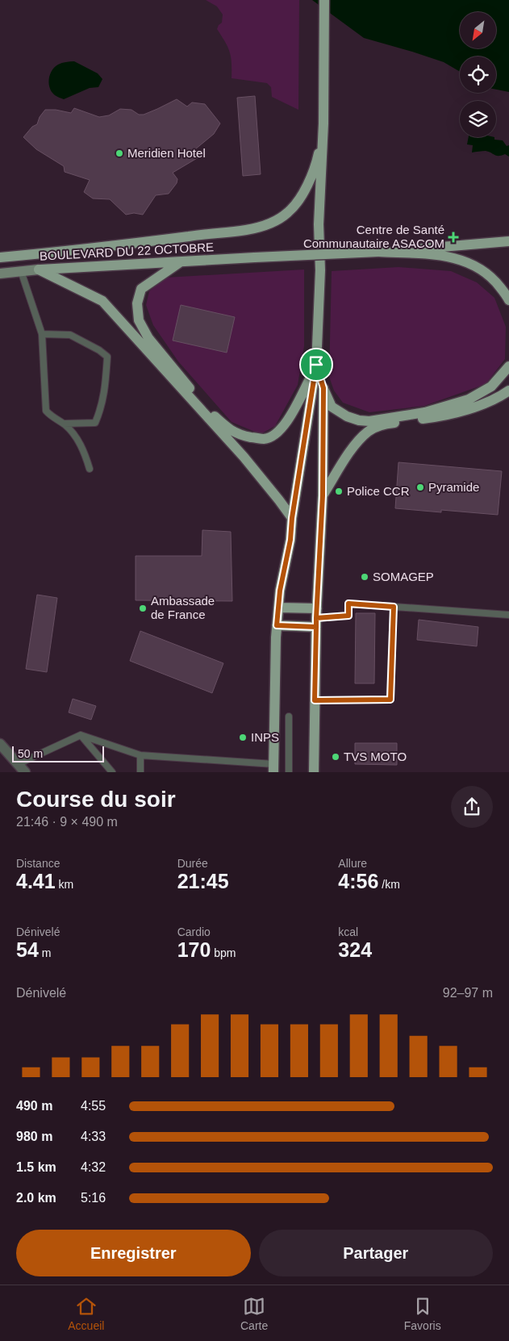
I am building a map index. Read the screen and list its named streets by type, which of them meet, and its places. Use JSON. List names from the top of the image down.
{
  "streets": {
    "main road": ["BOULEVARD DU 22 OCTOBRE"]
  },
  "places": {
    "other": [
      "Meridien Hotel",
      "Pyramide",
      "Police CCR",
      "SOMAGEP",
      "Ambassade de France",
      "INPS",
      "TVS MOTO"
    ],
    "health": ["Centre de Santé Communautaire ASACOM"]
  },
  "scale_bar": "50 m",
  "north": "bottom left",
  "page": {
    "scale": "50 m",
    "heading": ["Course du soir", "21:46 · 9 × 490 m"],
    "stats": [
      ["Distance", "4.41 km"],
      ["Durée", "21:45"],
      ["Allure", "4:56 /km"],
      ["Dénivelé", "54 m"],
      ["Cardio", "170 bpm"],
      ["kcal", "324"]
    ],
    "chart": ["Dénivelé", "92–97 m"],
    "list": [
      {
        "name": "490 m",
        "note": "4:55"
      },
      {
        "name": "980 m",
        "note": "4:33"
      },
      {
        "name": "1.5 km",
        "note": "4:32"
      },
      {
        "name": "2.0 km",
        "note": "5:16"
      }
    ],
    "buttons": ["Enregistrer", "Partager"],
    "tabs": ["Accueil", "Carte", "Favoris"]
  }
}
